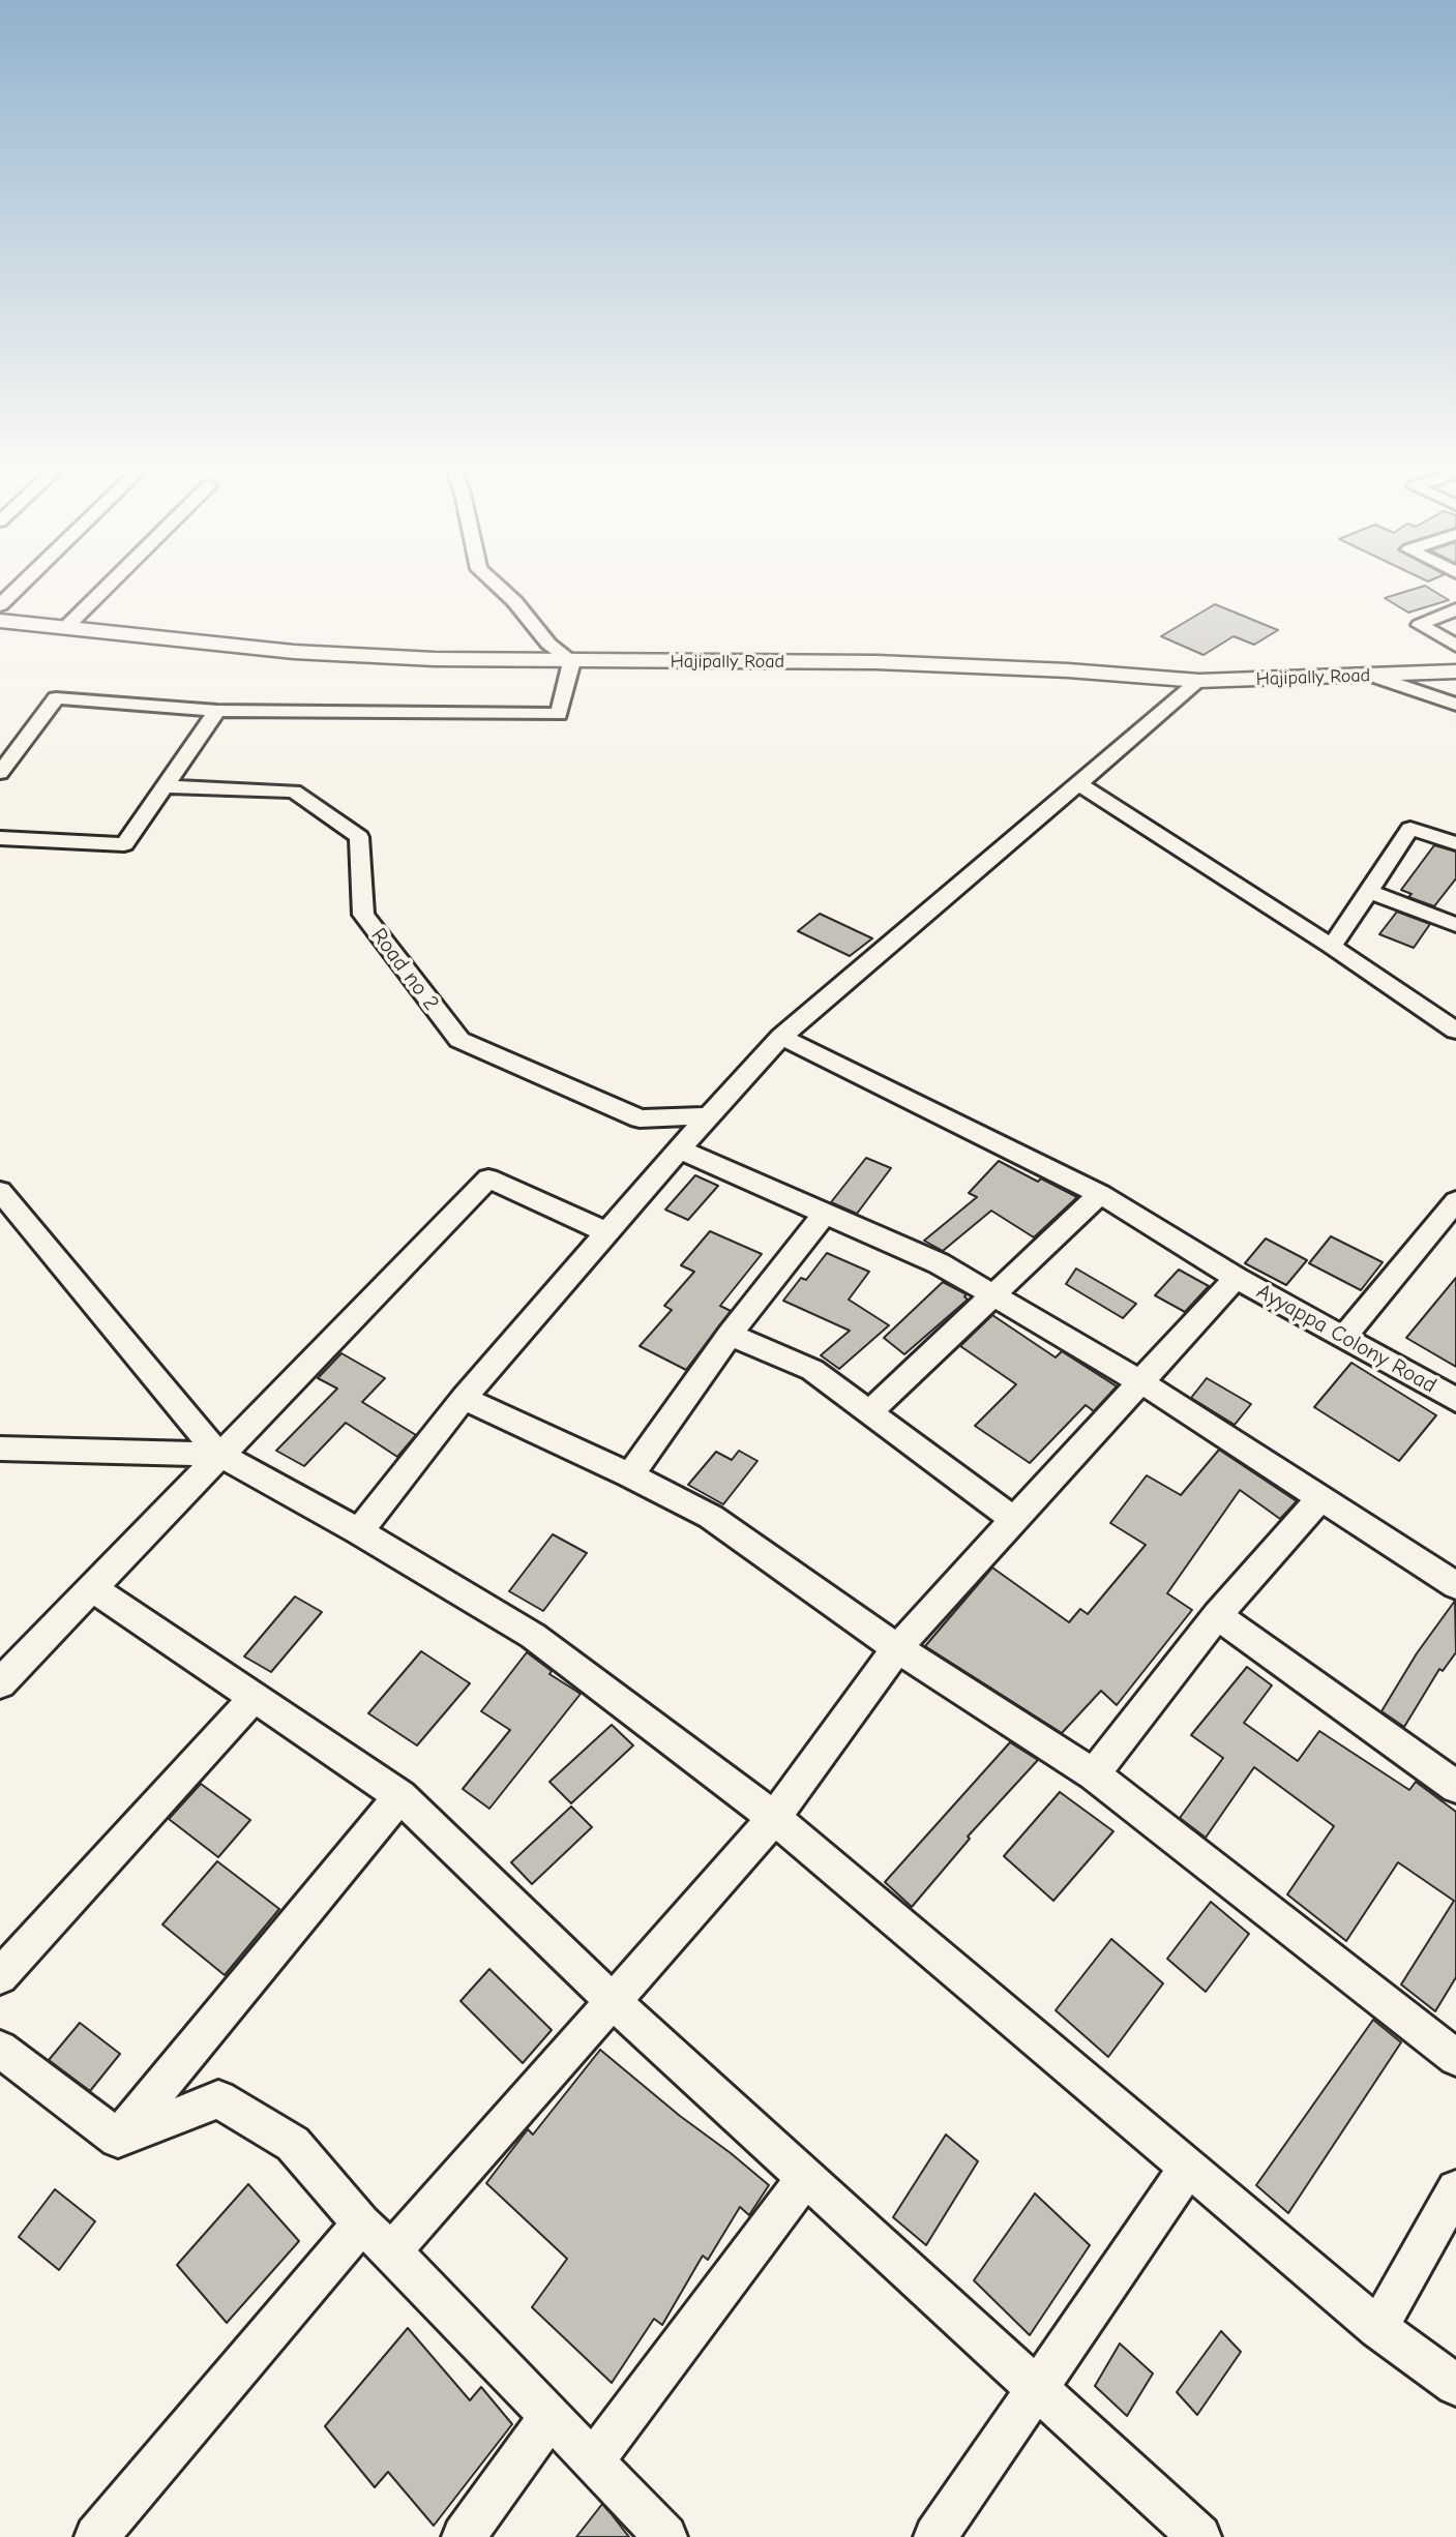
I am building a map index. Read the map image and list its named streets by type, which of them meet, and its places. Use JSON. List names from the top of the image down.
{
  "streets": {
    "street": ["Hajipally Road", "Road no 2", "Ayyappa Colony Road"]
  }
}
